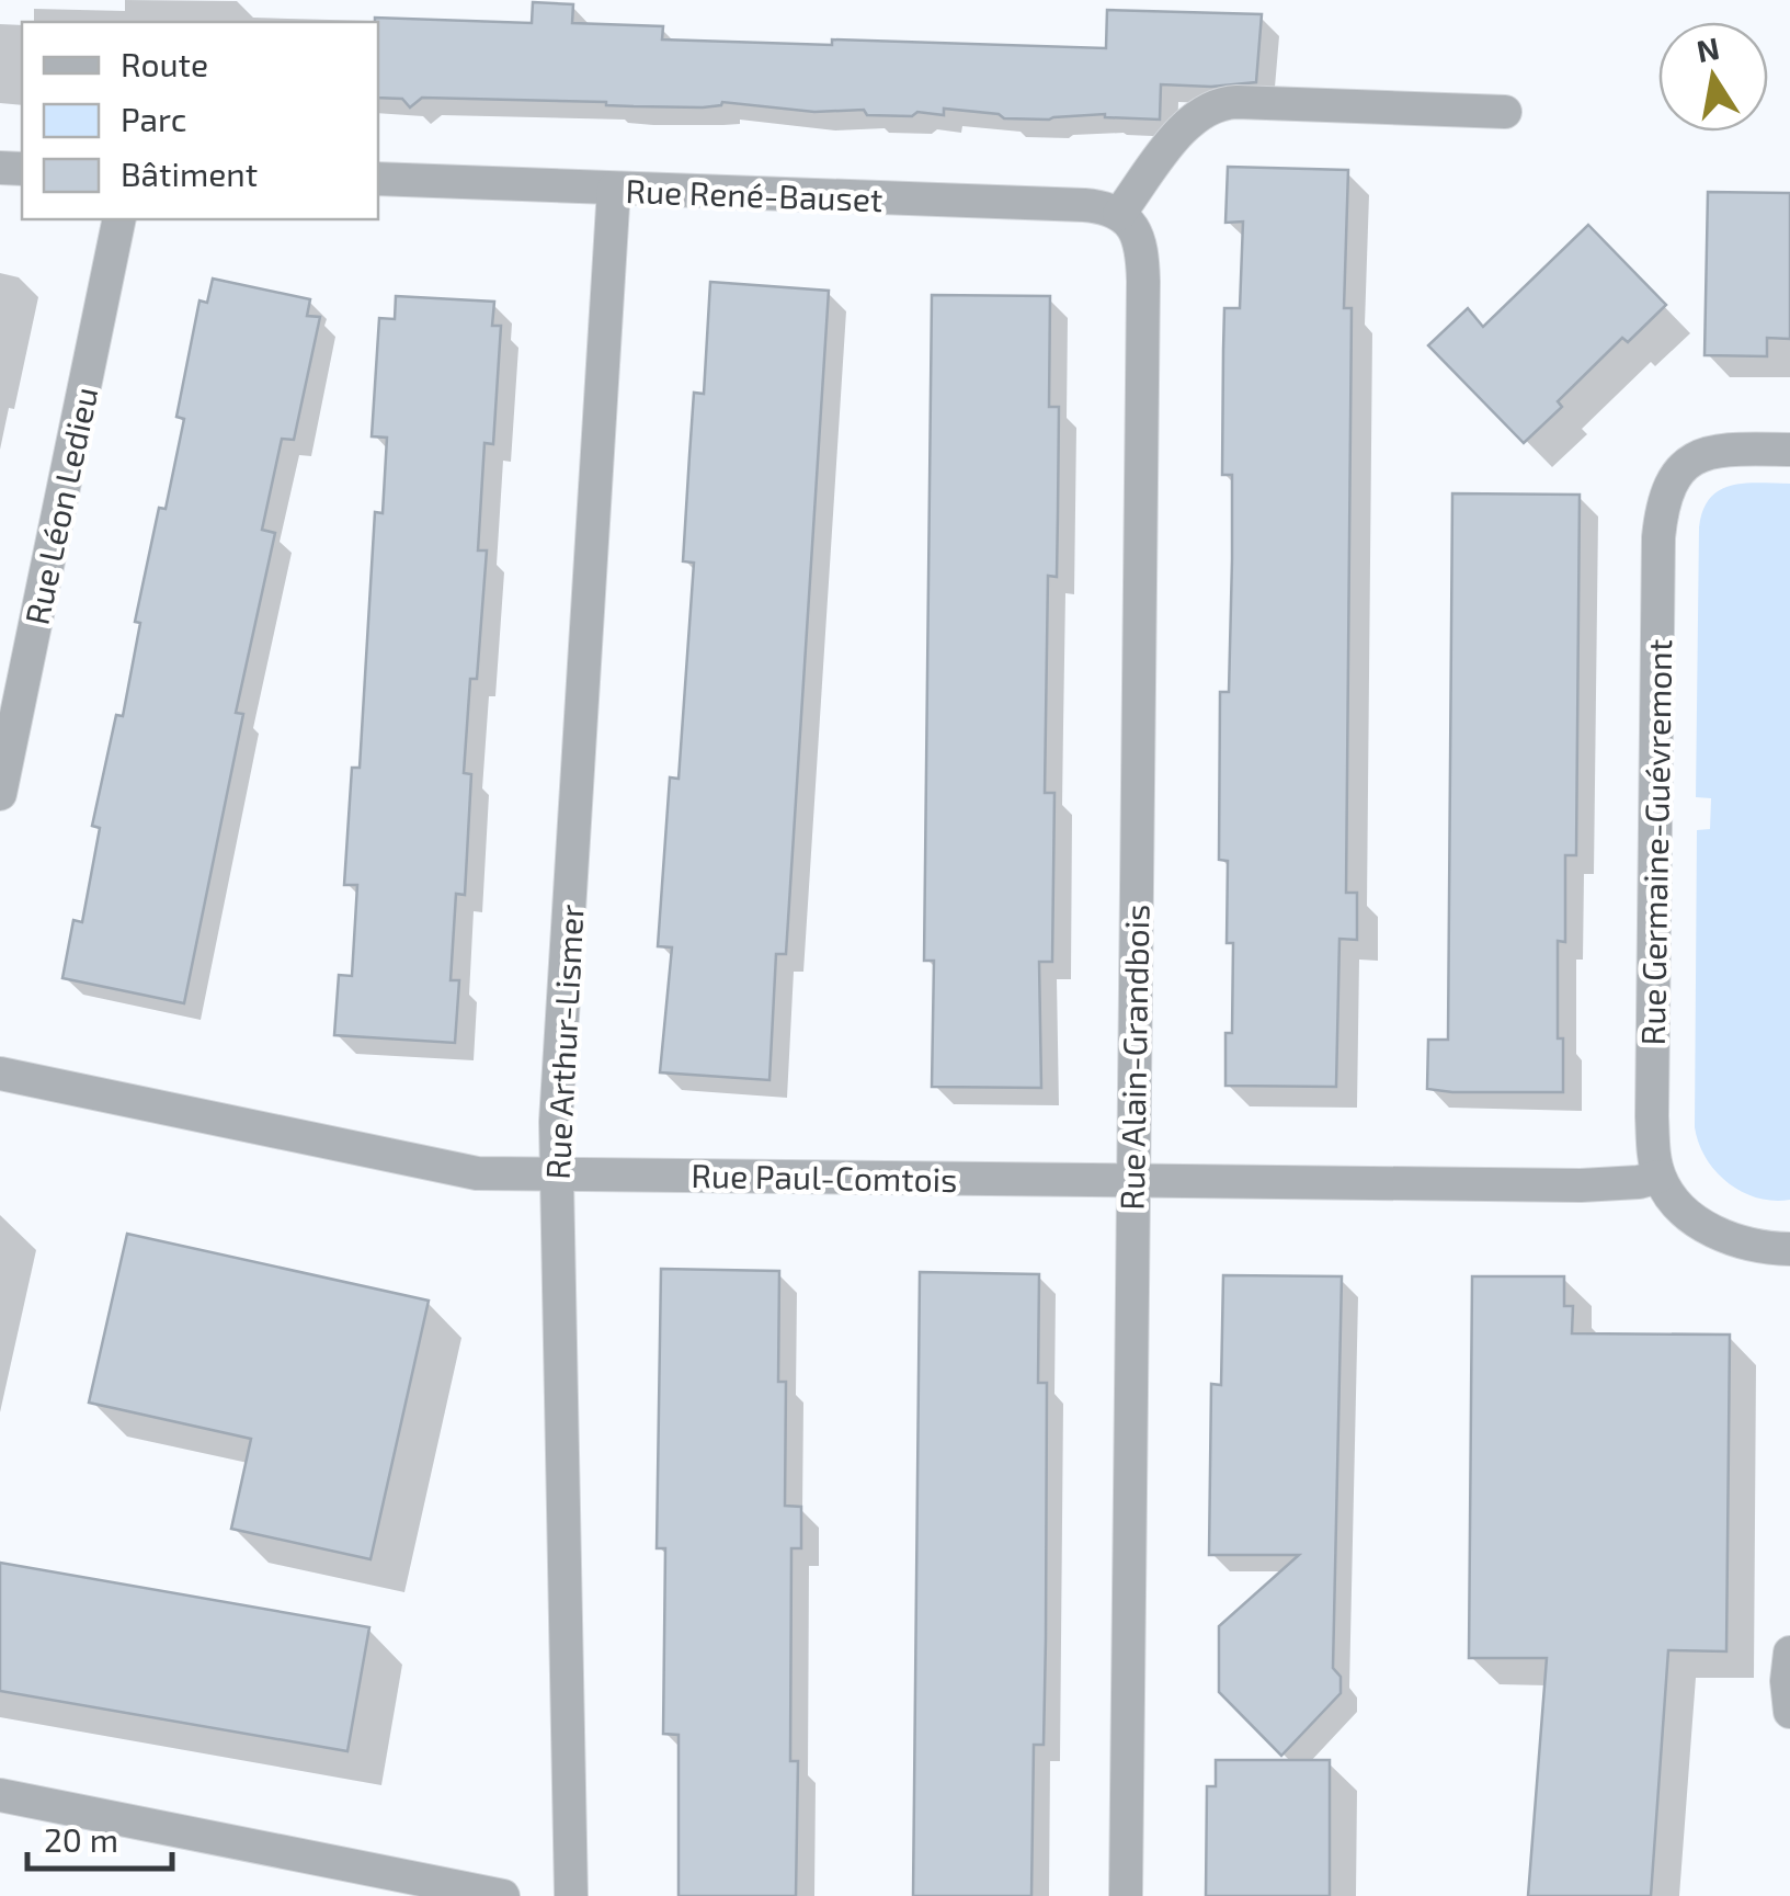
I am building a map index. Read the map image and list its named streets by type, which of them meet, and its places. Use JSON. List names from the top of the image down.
{
  "streets": {
    "street": [
      "Rue René-Bauset",
      "Rue Léon Ledieu",
      "Rue Germaine-Guévremont",
      "Rue Arthur-Lismer",
      "Rue Alain-Grandbois",
      "Rue Paul-Comtois"
    ]
  },
  "crossings": [
    ["Rue René-Bauset", "Rue Arthur-Lismer"],
    ["Rue René-Bauset", "Rue Alain-Grandbois"],
    ["Rue Germaine-Guévremont", "Rue Paul-Comtois"],
    ["Rue Arthur-Lismer", "Rue Paul-Comtois"],
    ["Rue Alain-Grandbois", "Rue Paul-Comtois"]
  ],
  "legend": ["Route", "Parc", "Bâtiment"],
  "scale_bar": "20 m",
  "north": "top"
}
